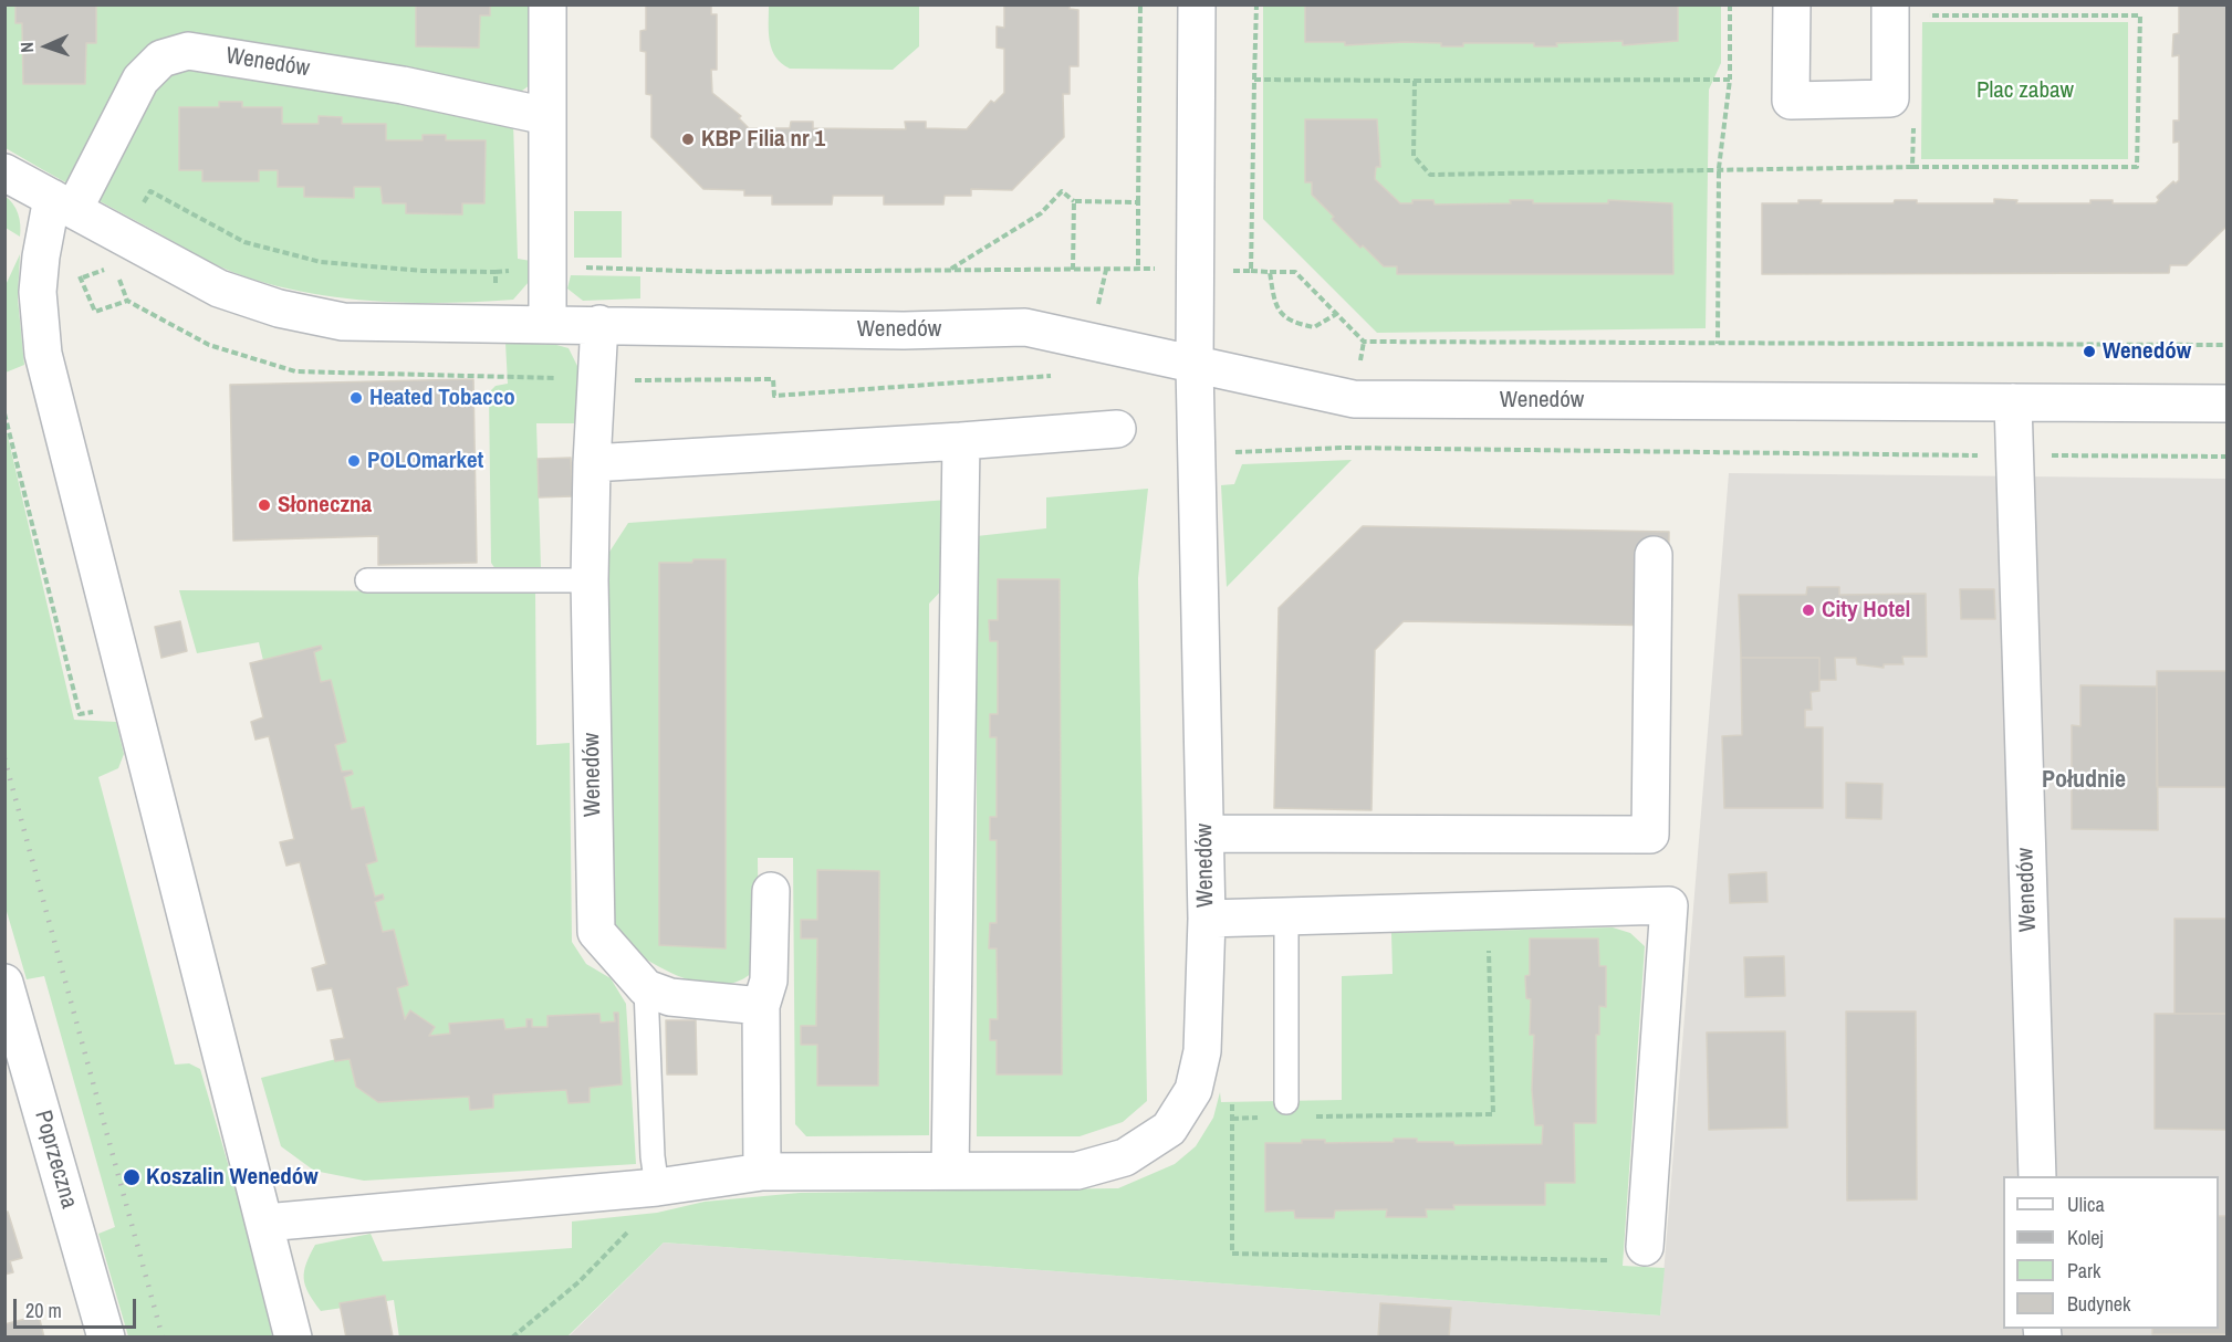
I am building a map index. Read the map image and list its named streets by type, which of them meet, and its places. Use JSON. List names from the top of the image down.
{
  "streets": {
    "street": ["Wenedów", "Poprzeczna"]
  },
  "districts": ["Południe"],
  "parks": ["Plac zabaw"],
  "places": [
    "KBP Filia nr 1",
    "Wenedów",
    "Heated Tobacco",
    "POLOmarket",
    "Słoneczna",
    "City Hotel",
    "Koszalin Wenedów"
  ],
  "legend": [
    "Ulica",
    "Kolej",
    "Park",
    "Budynek"
  ],
  "scale_bar": "20 m",
  "north": "left"
}
